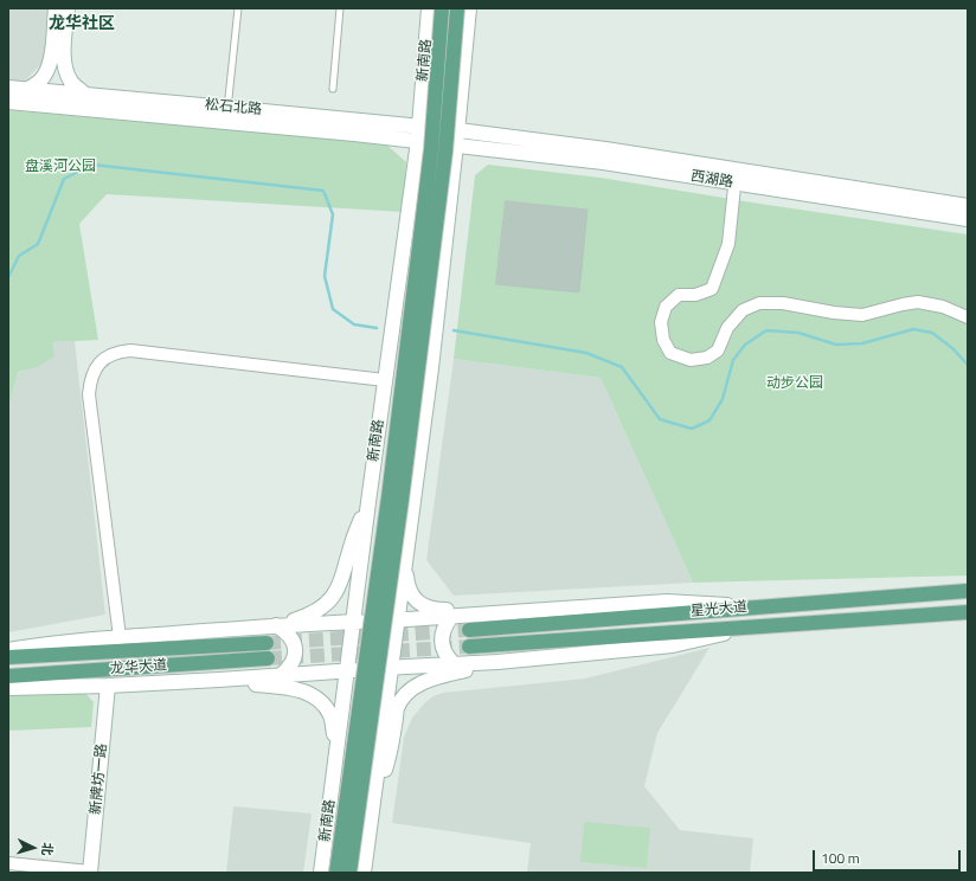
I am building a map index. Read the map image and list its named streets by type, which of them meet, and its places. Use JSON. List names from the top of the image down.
{
  "streets": {
    "main road": ["新南路", "星光大道", "龙华大道"],
    "street": ["松石北路", "西湖路", "新牌坊一路"]
  },
  "crossings": [
    ["新南路", "松石北路"],
    ["松石北路", "西湖路"]
  ],
  "districts": ["龙华社区"],
  "parks": ["盘溪河公园", "动步公园"],
  "scale_bar": "100 m",
  "north": "right"
}
